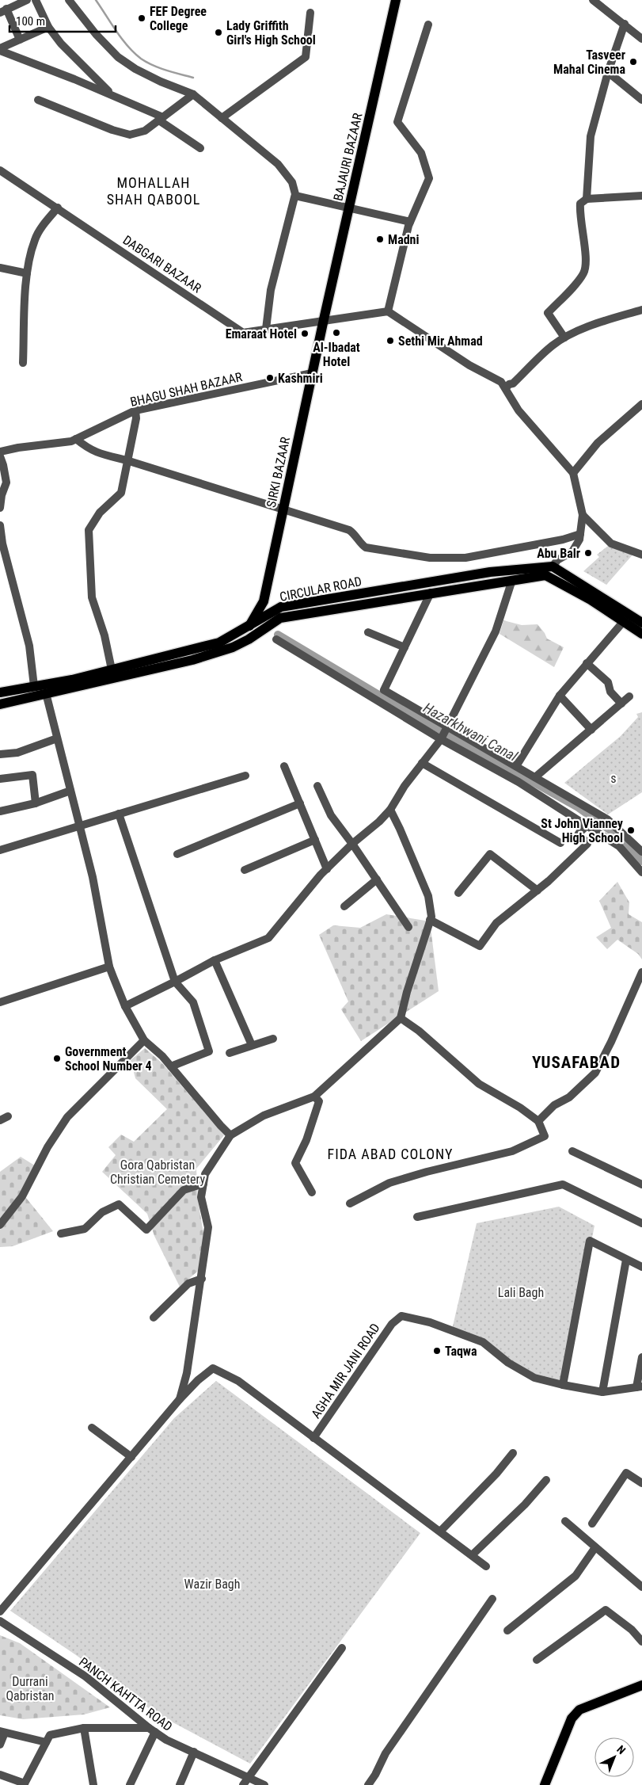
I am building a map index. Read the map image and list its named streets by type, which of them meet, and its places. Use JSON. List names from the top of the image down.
{
  "streets": {
    "main road": ["BAJAURI BAZAAR", "SIRKI BAZAAR", "CIRCULAR ROAD"],
    "street": [
      "DABGARI BAZAAR",
      "BHAGU SHAH BAZAAR",
      "AGHA MIR JANI ROAD",
      "PANCH KAHTTA ROAD"
    ]
  },
  "crossings": [
    ["BAJAURI BAZAAR", "DABGARI BAZAAR"],
    ["BAJAURI BAZAAR", "SIRKI BAZAAR"],
    ["DABGARI BAZAAR", "SIRKI BAZAAR"],
    ["BHAGU SHAH BAZAAR", "SIRKI BAZAAR"],
    ["SIRKI BAZAAR", "CIRCULAR ROAD"]
  ],
  "districts": ["MOHALLAH SHAH QABOOL", "YUSAFABAD", "FIDA ABAD COLONY"],
  "water": ["Hazarkhwani Canal"],
  "parks": [
    "s",
    "Gora Qabristan Christian Cemetery",
    "Lali Bagh",
    "Wazir Bagh",
    "Durrani Qabristan"
  ],
  "places": [
    "FEF Degree College",
    "Lady Griffith Girl's High School",
    "Tasveer Mahal Cinema",
    "Madni",
    "Al-Ibadat Hotel",
    "Emaraat Hotel",
    "Sethi Mir Ahmad",
    "Kashmiri",
    "Abu Balr",
    "St John Vianney High School",
    "Government School Number 4",
    "Taqwa"
  ],
  "scale_bar": "100 m",
  "north": "top right"
}
